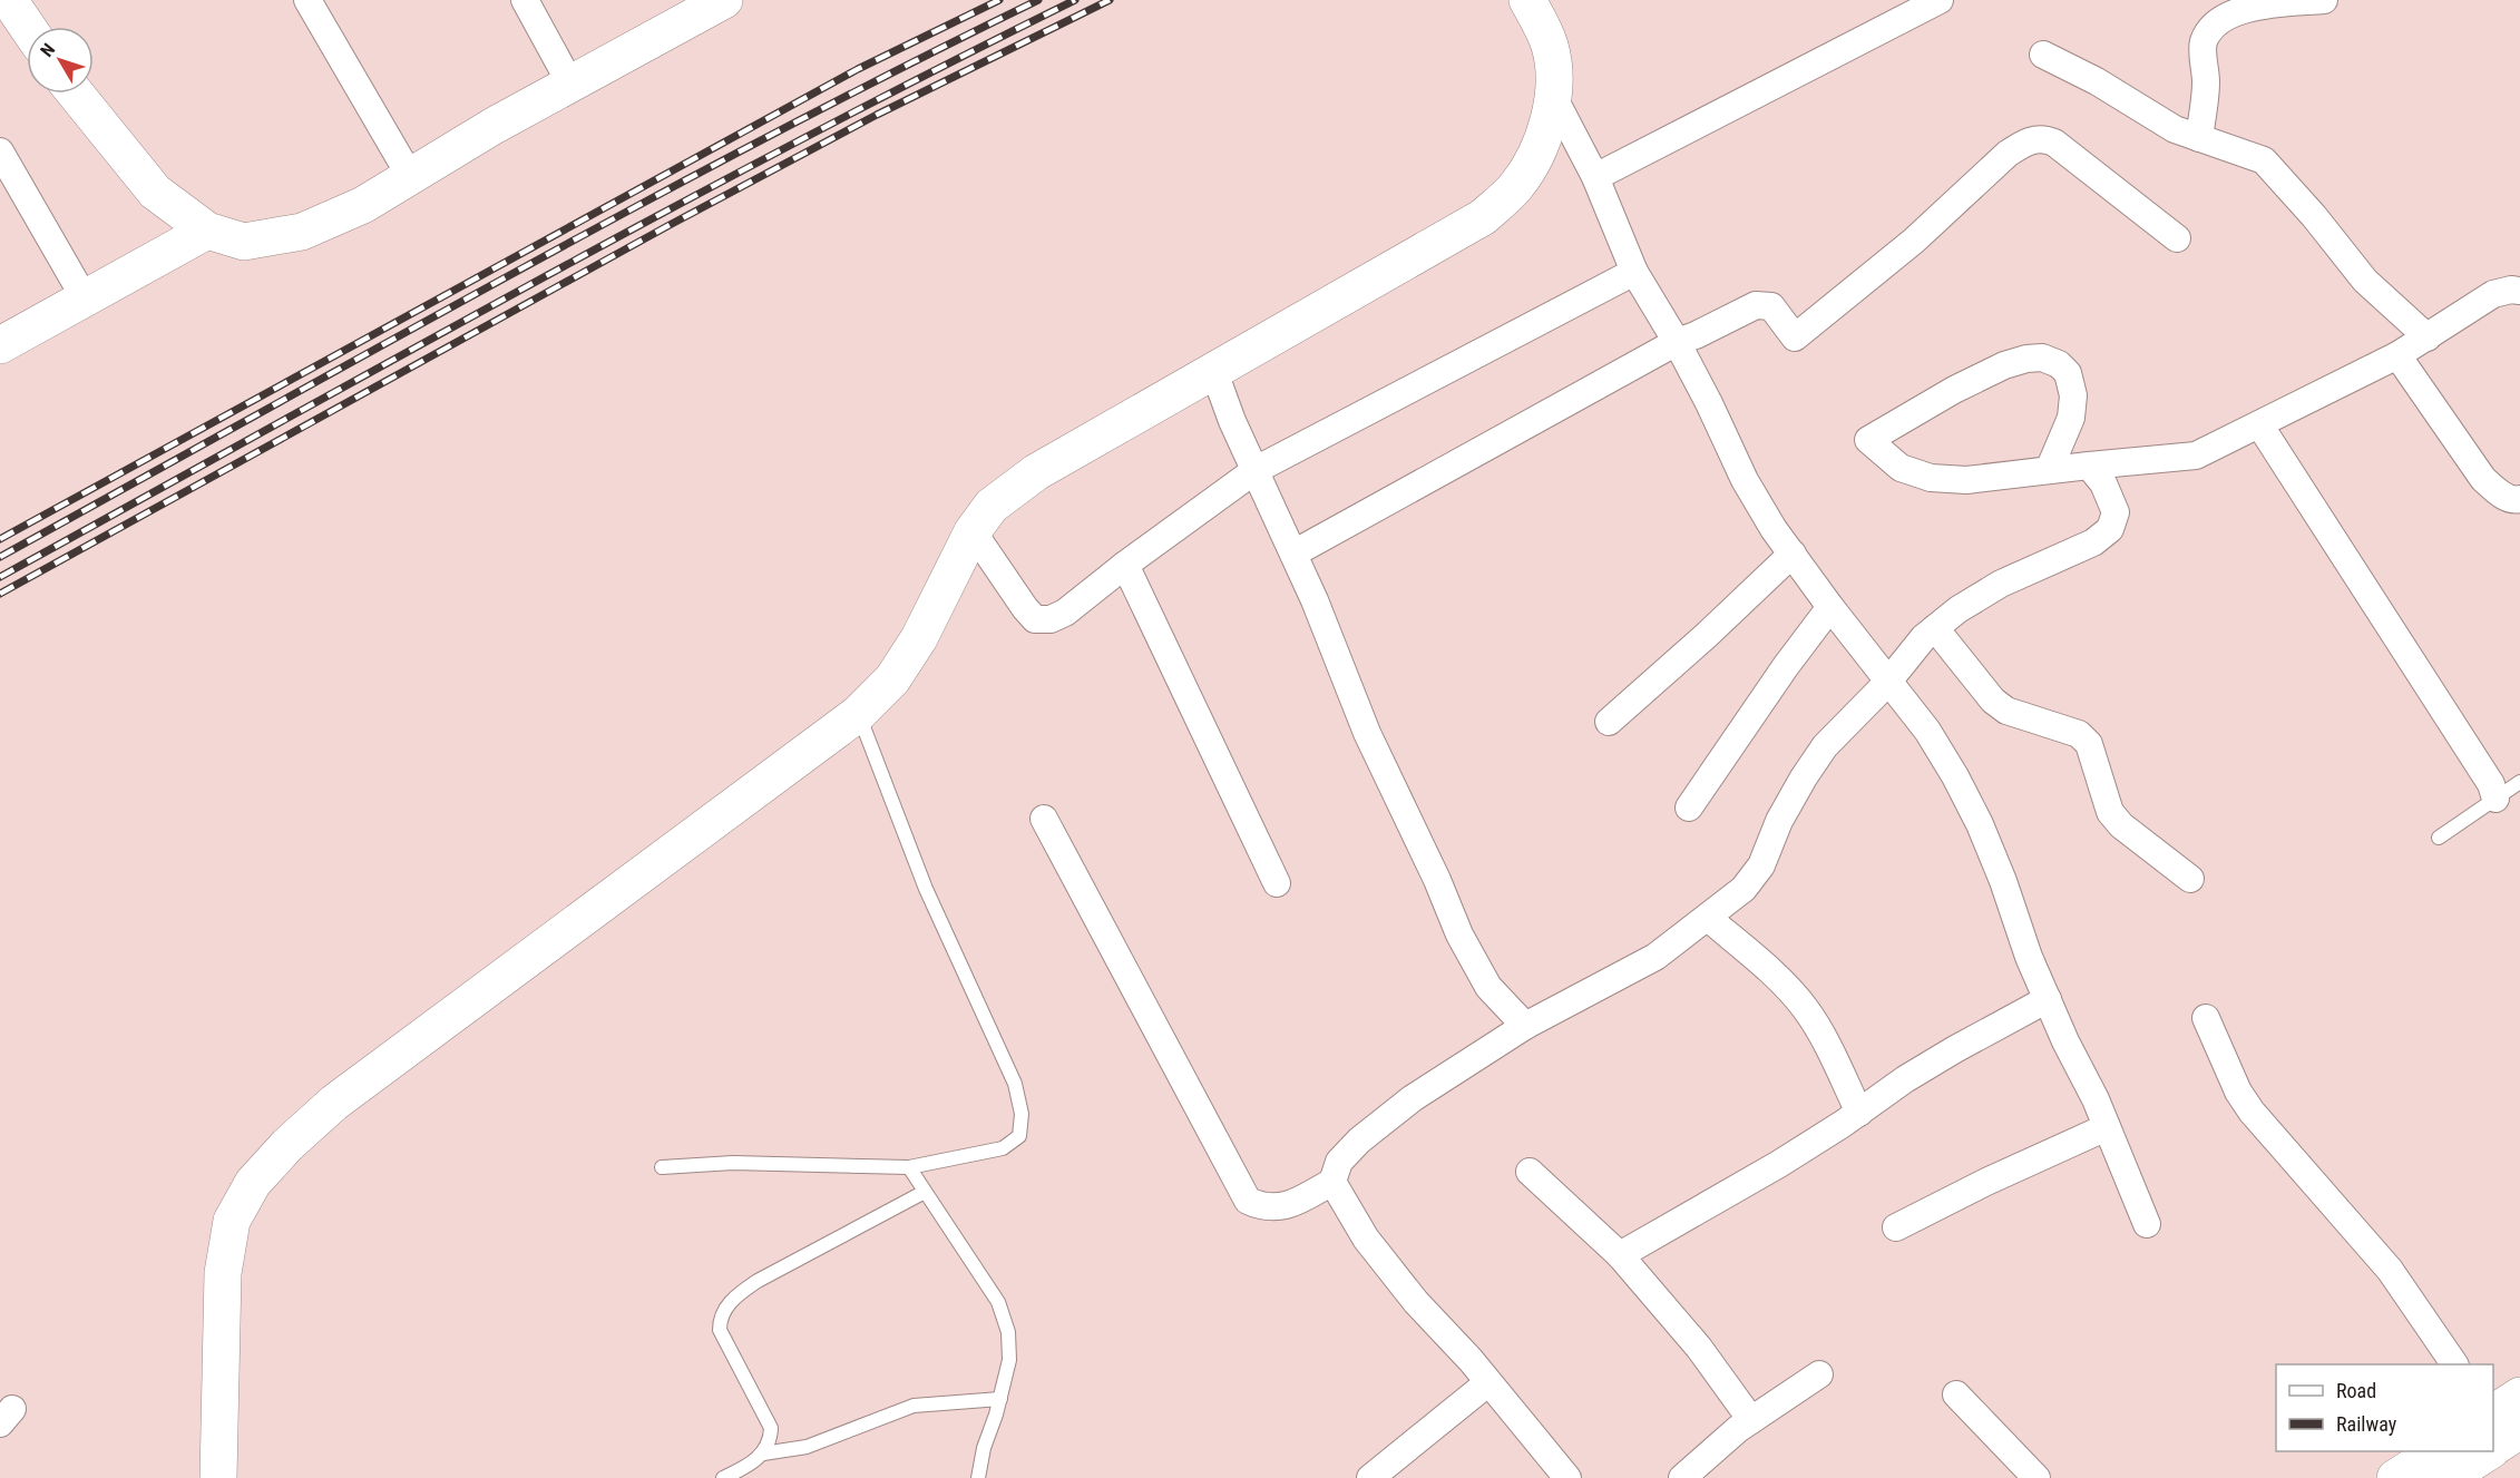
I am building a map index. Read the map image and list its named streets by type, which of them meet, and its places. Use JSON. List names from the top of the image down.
{
  "legend": ["Road", "Railway"],
  "north": "top left"
}
